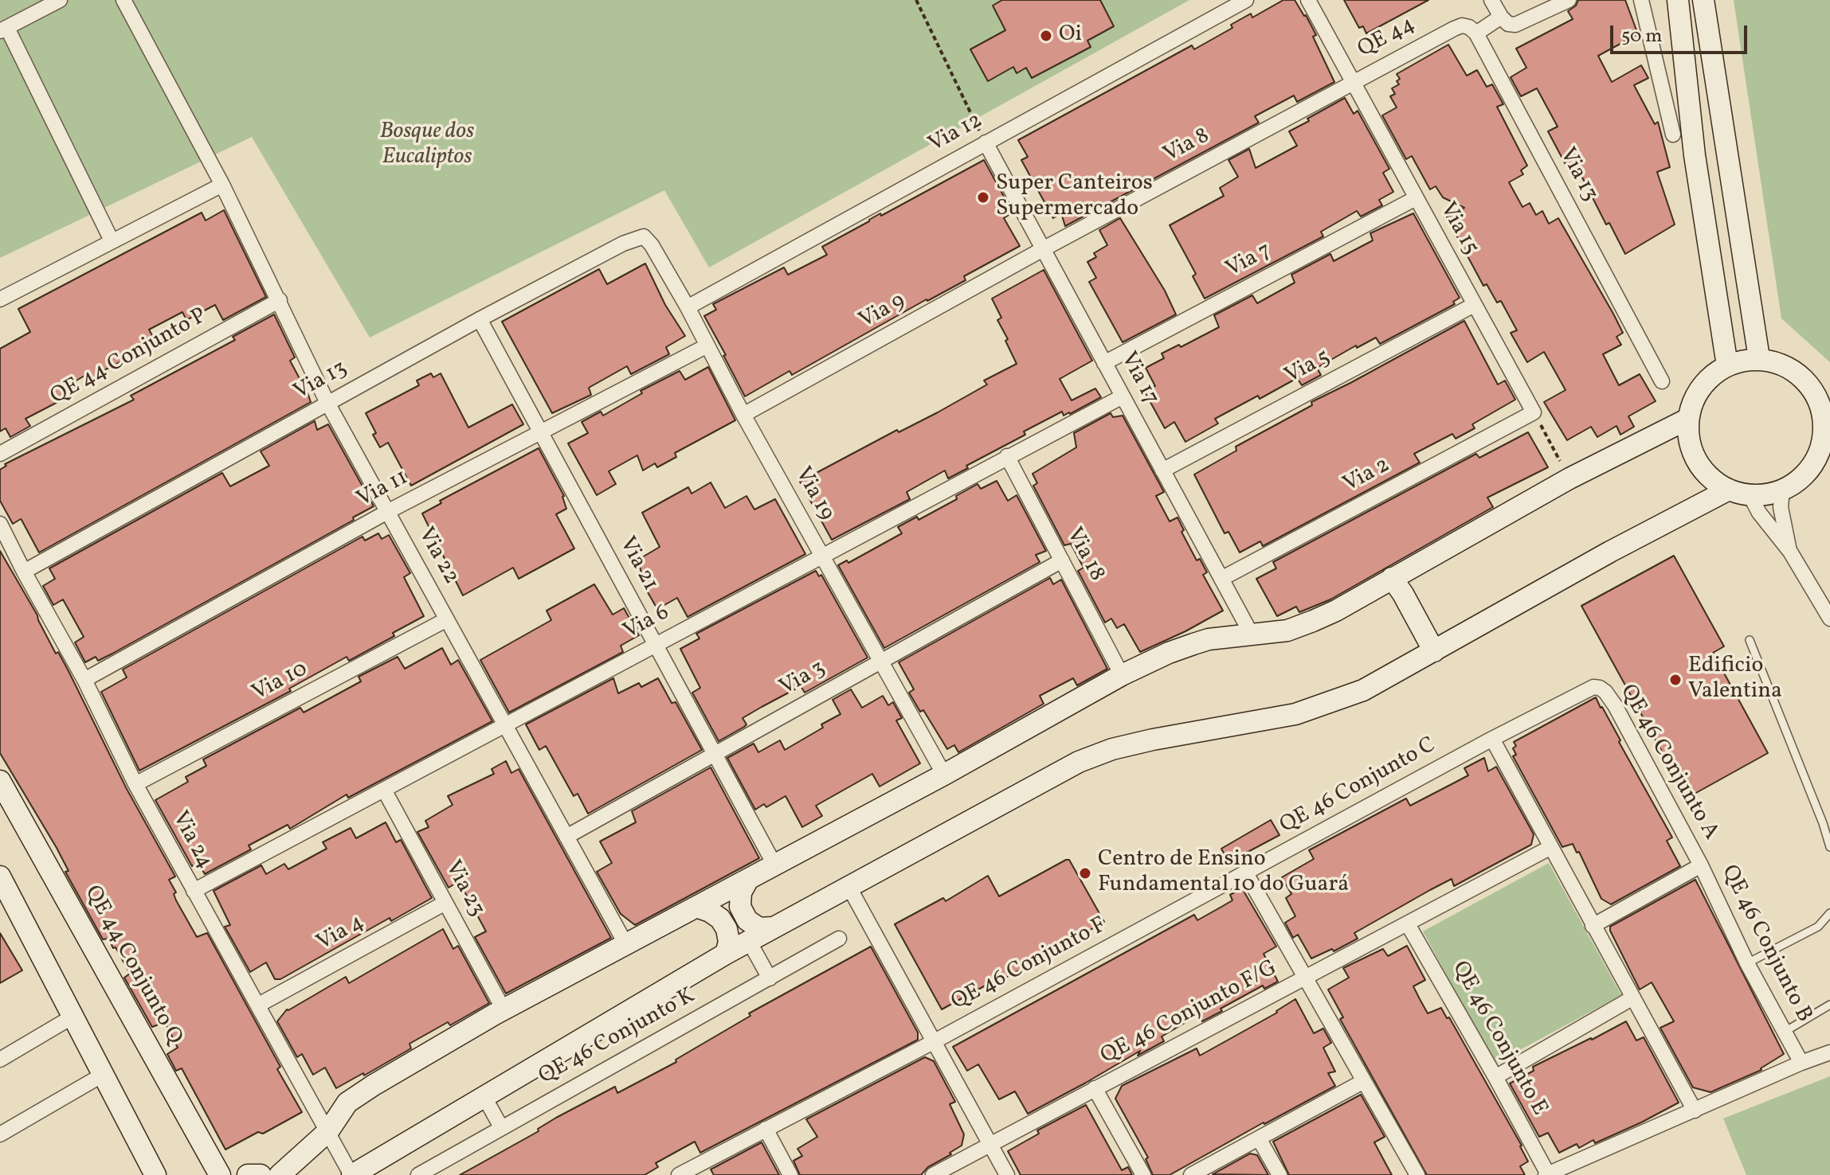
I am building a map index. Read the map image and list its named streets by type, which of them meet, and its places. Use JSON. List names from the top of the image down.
{
  "streets": {
    "street": [
      "QE 44",
      "Via 12",
      "Via 8",
      "Via 13",
      "Via 15",
      "Via 7",
      "Via 9",
      "QE 44 Conjunto P",
      "Via 5",
      "Via 17",
      "Via 2",
      "Via 11",
      "Via 19",
      "Via 18",
      "Via 22",
      "Via 21",
      "Via 6",
      "Via 3",
      "Via 10",
      "QE 46 Conjunto A",
      "QE 46 Conjunto C",
      "Via 24",
      "Via 23",
      "Via 4",
      "QE 46 Conjunto B",
      "QE 46 Conjunto F",
      "QE 44 Conjunto Q",
      "QE 46 Conjunto F/G",
      "QE 46 Conjunto K",
      "QE 46 Conjunto E"
    ]
  },
  "crossings": [
    ["QE 44", "Via 8"],
    ["QE 44", "Via 13"],
    ["QE 44", "Via 15"],
    ["Via 12", "Via 17"],
    ["Via 12", "Via 19"],
    ["Via 8", "Via 15"],
    ["Via 8", "Via 9"],
    ["Via 8", "Via 17"],
    ["Via 13", "Via 19"],
    ["Via 13", "Via 22"],
    ["Via 13", "Via 21"],
    ["Via 13", "Via 24"],
    ["Via 15", "Via 7"],
    ["Via 15", "Via 5"],
    ["Via 15", "Via 2"],
    ["Via 7", "Via 17"],
    ["Via 9", "Via 17"],
    ["Via 9", "Via 19"],
    ["QE 44 Conjunto P", "Via 22"],
    ["Via 5", "Via 17"],
    ["Via 17", "Via 2"],
    ["Via 17", "Via 6"],
    ["Via 11", "Via 19"],
    ["Via 11", "Via 22"],
    ["Via 11", "Via 21"],
    ["Via 11", "Via 24"],
    ["Via 19", "Via 6"],
    ["Via 19", "Via 3"],
    ["Via 18", "Via 6"],
    ["Via 18", "Via 3"],
    ["Via 22", "Via 6"],
    ["Via 22", "Via 3"],
    ["Via 22", "Via 10"],
    ["Via 21", "Via 6"],
    ["Via 21", "Via 3"],
    ["Via 6", "Via 24"],
    ["Via 6", "Via 23"],
    ["Via 10", "Via 24"],
    ["QE 46 Conjunto A", "QE 46 Conjunto C"],
    ["QE 46 Conjunto A", "QE 46 Conjunto B"],
    ["QE 46 Conjunto C", "QE 46 Conjunto F"],
    ["Via 24", "Via 4"],
    ["Via 23", "Via 4"],
    ["QE 46 Conjunto F/G", "QE 46 Conjunto E"]
  ],
  "parks": ["Bosque dos Eucaliptos"],
  "places": [
    "Oi",
    "Super Canteiros Supermercado",
    "Edificio Valentina",
    "Centro de Ensino Fundamental 10 do Guará"
  ],
  "scale_bar": "50 m"
}
